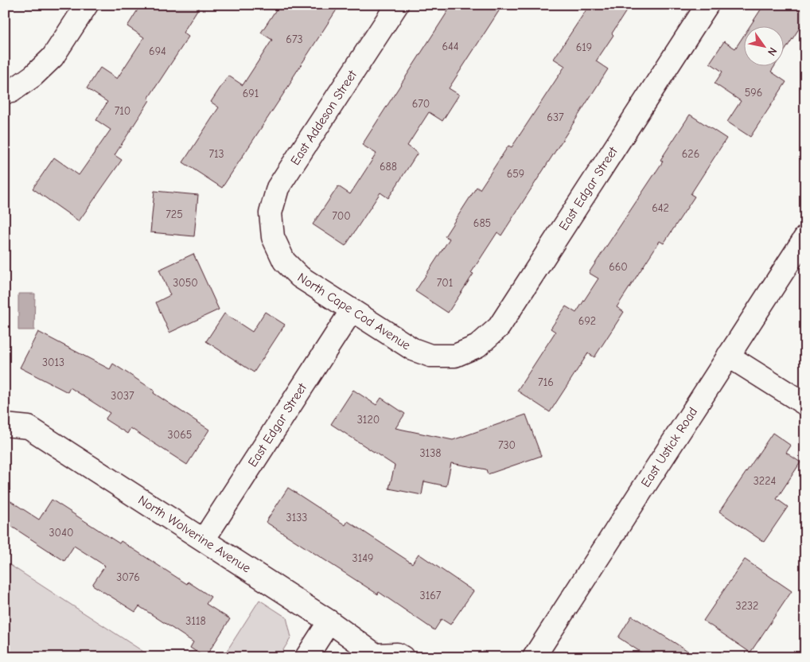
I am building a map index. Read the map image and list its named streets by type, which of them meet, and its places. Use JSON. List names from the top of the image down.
{
  "streets": {
    "street": [
      "East Addeson Street",
      "East Edgar Street",
      "North Cape Cod Avenue",
      "East Ustick Road",
      "North Wolverine Avenue"
    ]
  },
  "crossings": [
    ["East Addeson Street", "North Cape Cod Avenue"],
    ["East Edgar Street", "North Cape Cod Avenue"],
    ["East Edgar Street", "North Wolverine Avenue"]
  ],
  "house_numbers": [
    "673",
    "644",
    "619",
    "694",
    "596",
    "691",
    "670",
    "710",
    "637",
    "713",
    "626",
    "688",
    "659",
    "642",
    "725",
    "700",
    "685",
    "660",
    "3050",
    "701",
    "692",
    "3013",
    "716",
    "3037",
    "3120",
    "3065",
    "730",
    "3138",
    "3224",
    "3133",
    "3040",
    "3149",
    "3076",
    "3167",
    "3232",
    "3118"
  ],
  "north": "bottom right"
}
